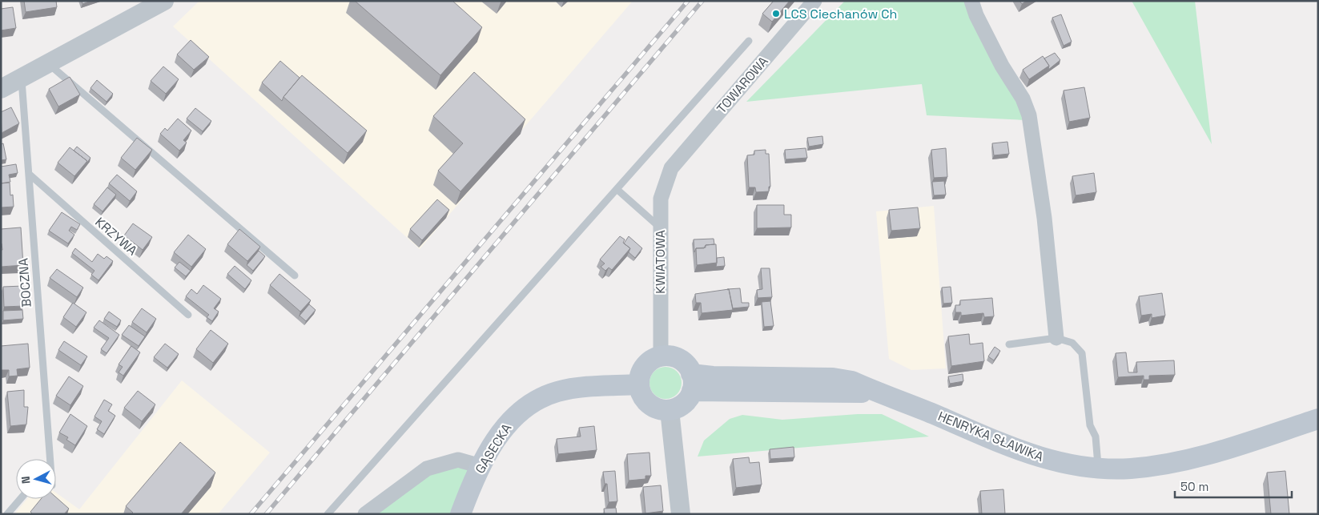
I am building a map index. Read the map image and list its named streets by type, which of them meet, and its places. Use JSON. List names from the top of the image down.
{
  "streets": {
    "main road": ["HENRYKA SŁAWIKA", "GĄSECKA"],
    "street": ["TOWAROWA", "KWIATOWA"],
    "lane": ["KRZYWA", "BOCZNA"]
  },
  "crossings": [
    ["TOWAROWA", "KWIATOWA"],
    ["KRZYWA", "BOCZNA"],
    ["KWIATOWA", "HENRYKA SŁAWIKA"],
    ["KWIATOWA", "GĄSECKA"],
    ["HENRYKA SŁAWIKA", "GĄSECKA"]
  ],
  "places": ["LCS Ciechanów Ch"],
  "scale_bar": "50 m",
  "north": "left"
}
